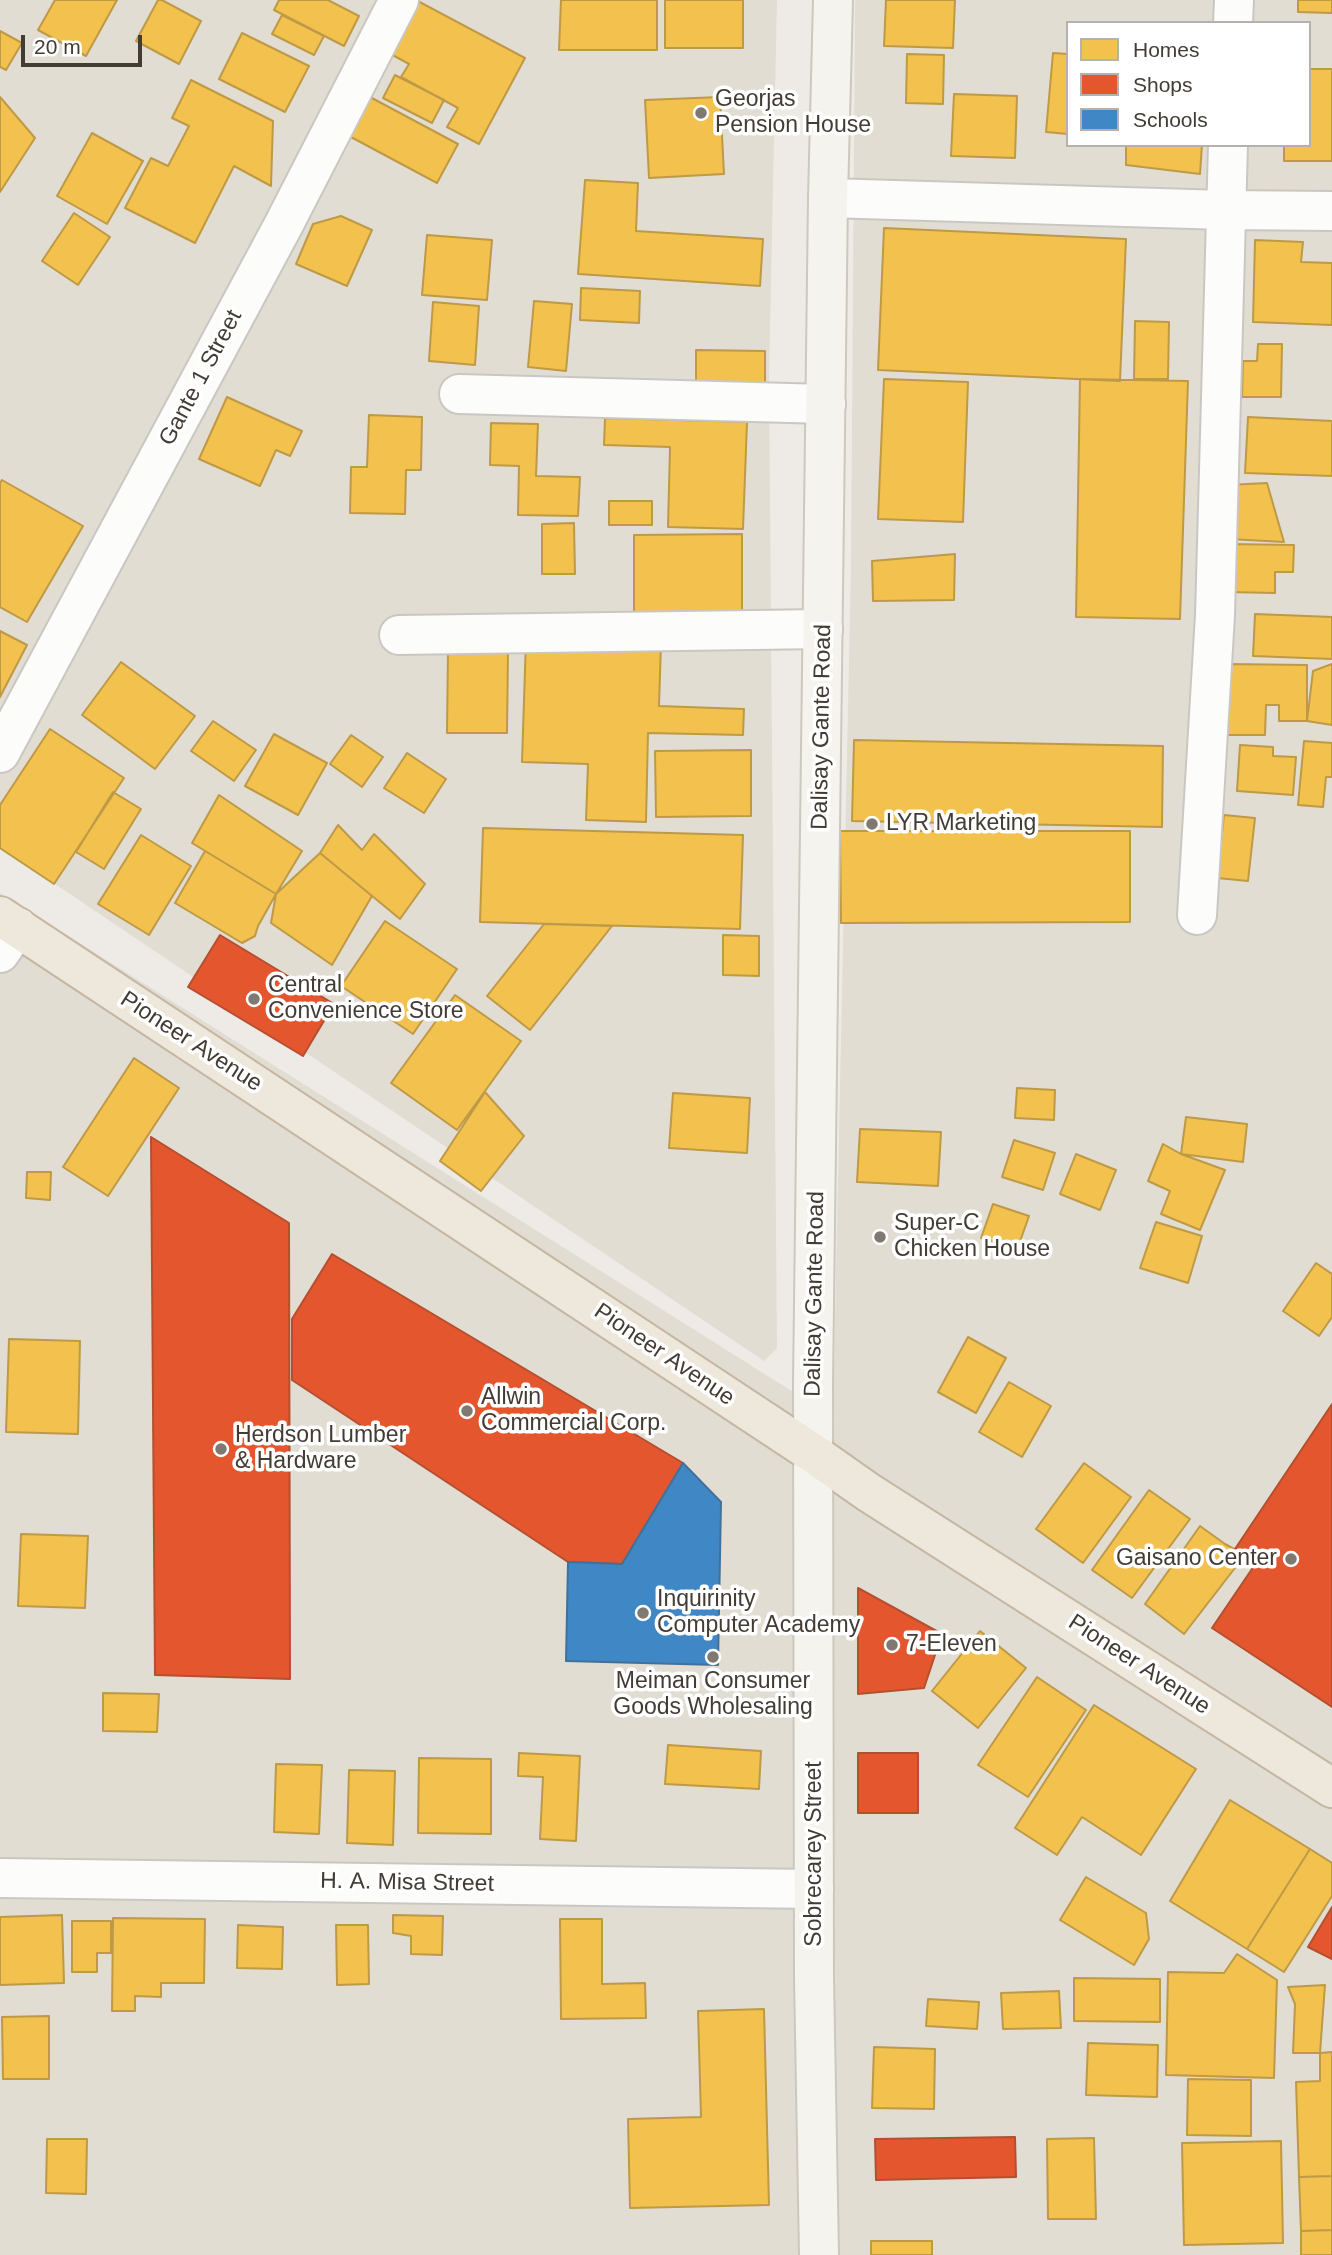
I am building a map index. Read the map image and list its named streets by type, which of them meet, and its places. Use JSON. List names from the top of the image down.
{
  "streets": {
    "highway": ["Pioneer Avenue"],
    "main road": ["Dalisay Gante Road", "Sobrecarey Street"],
    "street": ["Gante 1 Street", "H. A. Misa Street"]
  },
  "crossings": [
    ["Dalisay Gante Road", "Pioneer Avenue"],
    ["Dalisay Gante Road", "Sobrecarey Street"],
    ["Pioneer Avenue", "Sobrecarey Street"],
    ["Sobrecarey Street", "H. A. Misa Street"]
  ],
  "places": [
    "Georjas Pension House",
    "LYR Marketing",
    "Central Convenience Store",
    "Super-C Chicken House",
    "Allwin Commercial Corp.",
    "Herdson Lumber & Hardware",
    "Gaisano Center",
    "Inquirinity Computer Academy",
    "7-Eleven",
    "Meiman Consumer Goods Wholesaling"
  ],
  "legend": ["Homes", "Shops", "Schools"],
  "scale_bar": "20 m"
}
